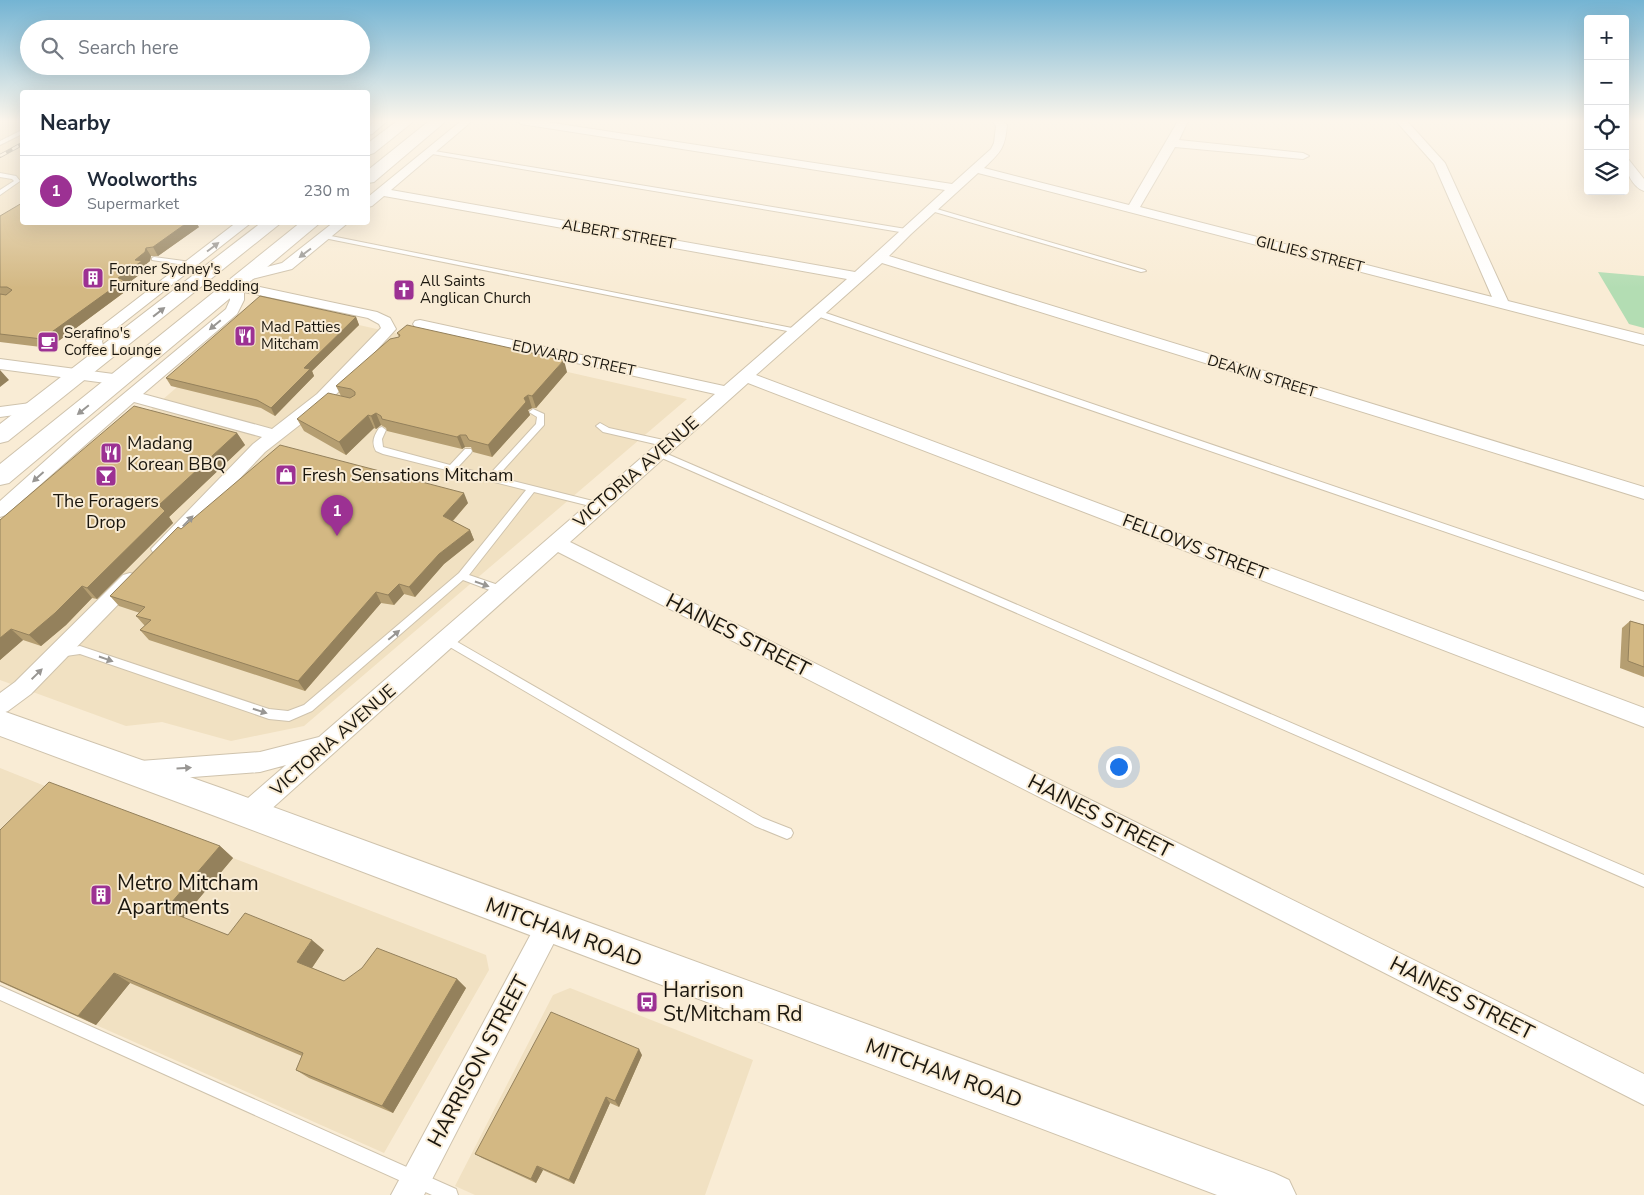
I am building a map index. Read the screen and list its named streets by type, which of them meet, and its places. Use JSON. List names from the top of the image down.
{
  "streets": {
    "main road": ["MITCHAM ROAD"],
    "street": [
      "ALBERT STREET",
      "GILLIES STREET",
      "EDWARD STREET",
      "DEAKIN STREET",
      "VICTORIA AVENUE",
      "FELLOWS STREET",
      "HAINES STREET",
      "HARRISON STREET"
    ]
  },
  "crossings": [
    ["ALBERT STREET", "VICTORIA AVENUE"],
    ["EDWARD STREET", "VICTORIA AVENUE"],
    ["DEAKIN STREET", "VICTORIA AVENUE"],
    ["VICTORIA AVENUE", "FELLOWS STREET"],
    ["VICTORIA AVENUE", "HAINES STREET"],
    ["VICTORIA AVENUE", "MITCHAM ROAD"],
    ["MITCHAM ROAD", "HARRISON STREET"]
  ],
  "places": {
    "building": ["Former Sydney's Furniture and Bedding", "Metro Mitcham Apartments"],
    "church": ["All Saints Anglican Church"],
    "restaurant": ["Mad Patties Mitcham", "Madang Korean BBQ"],
    "cafe": ["Serafino's Coffee Lounge"],
    "shop": ["Fresh Sensations Mitcham"],
    "bar": ["The Foragers Drop"],
    "bus stop": ["Harrison St/Mitcham Rd"]
  },
  "page": {
    "map_buttons": ["+", "−"],
    "search": "Search here",
    "heading": "Nearby",
    "list": [
      {
        "mark": "1",
        "name": "Woolworths",
        "note": "Supermarket",
        "value": "230 m"
      }
    ],
    "pins": "1"
  }
}
